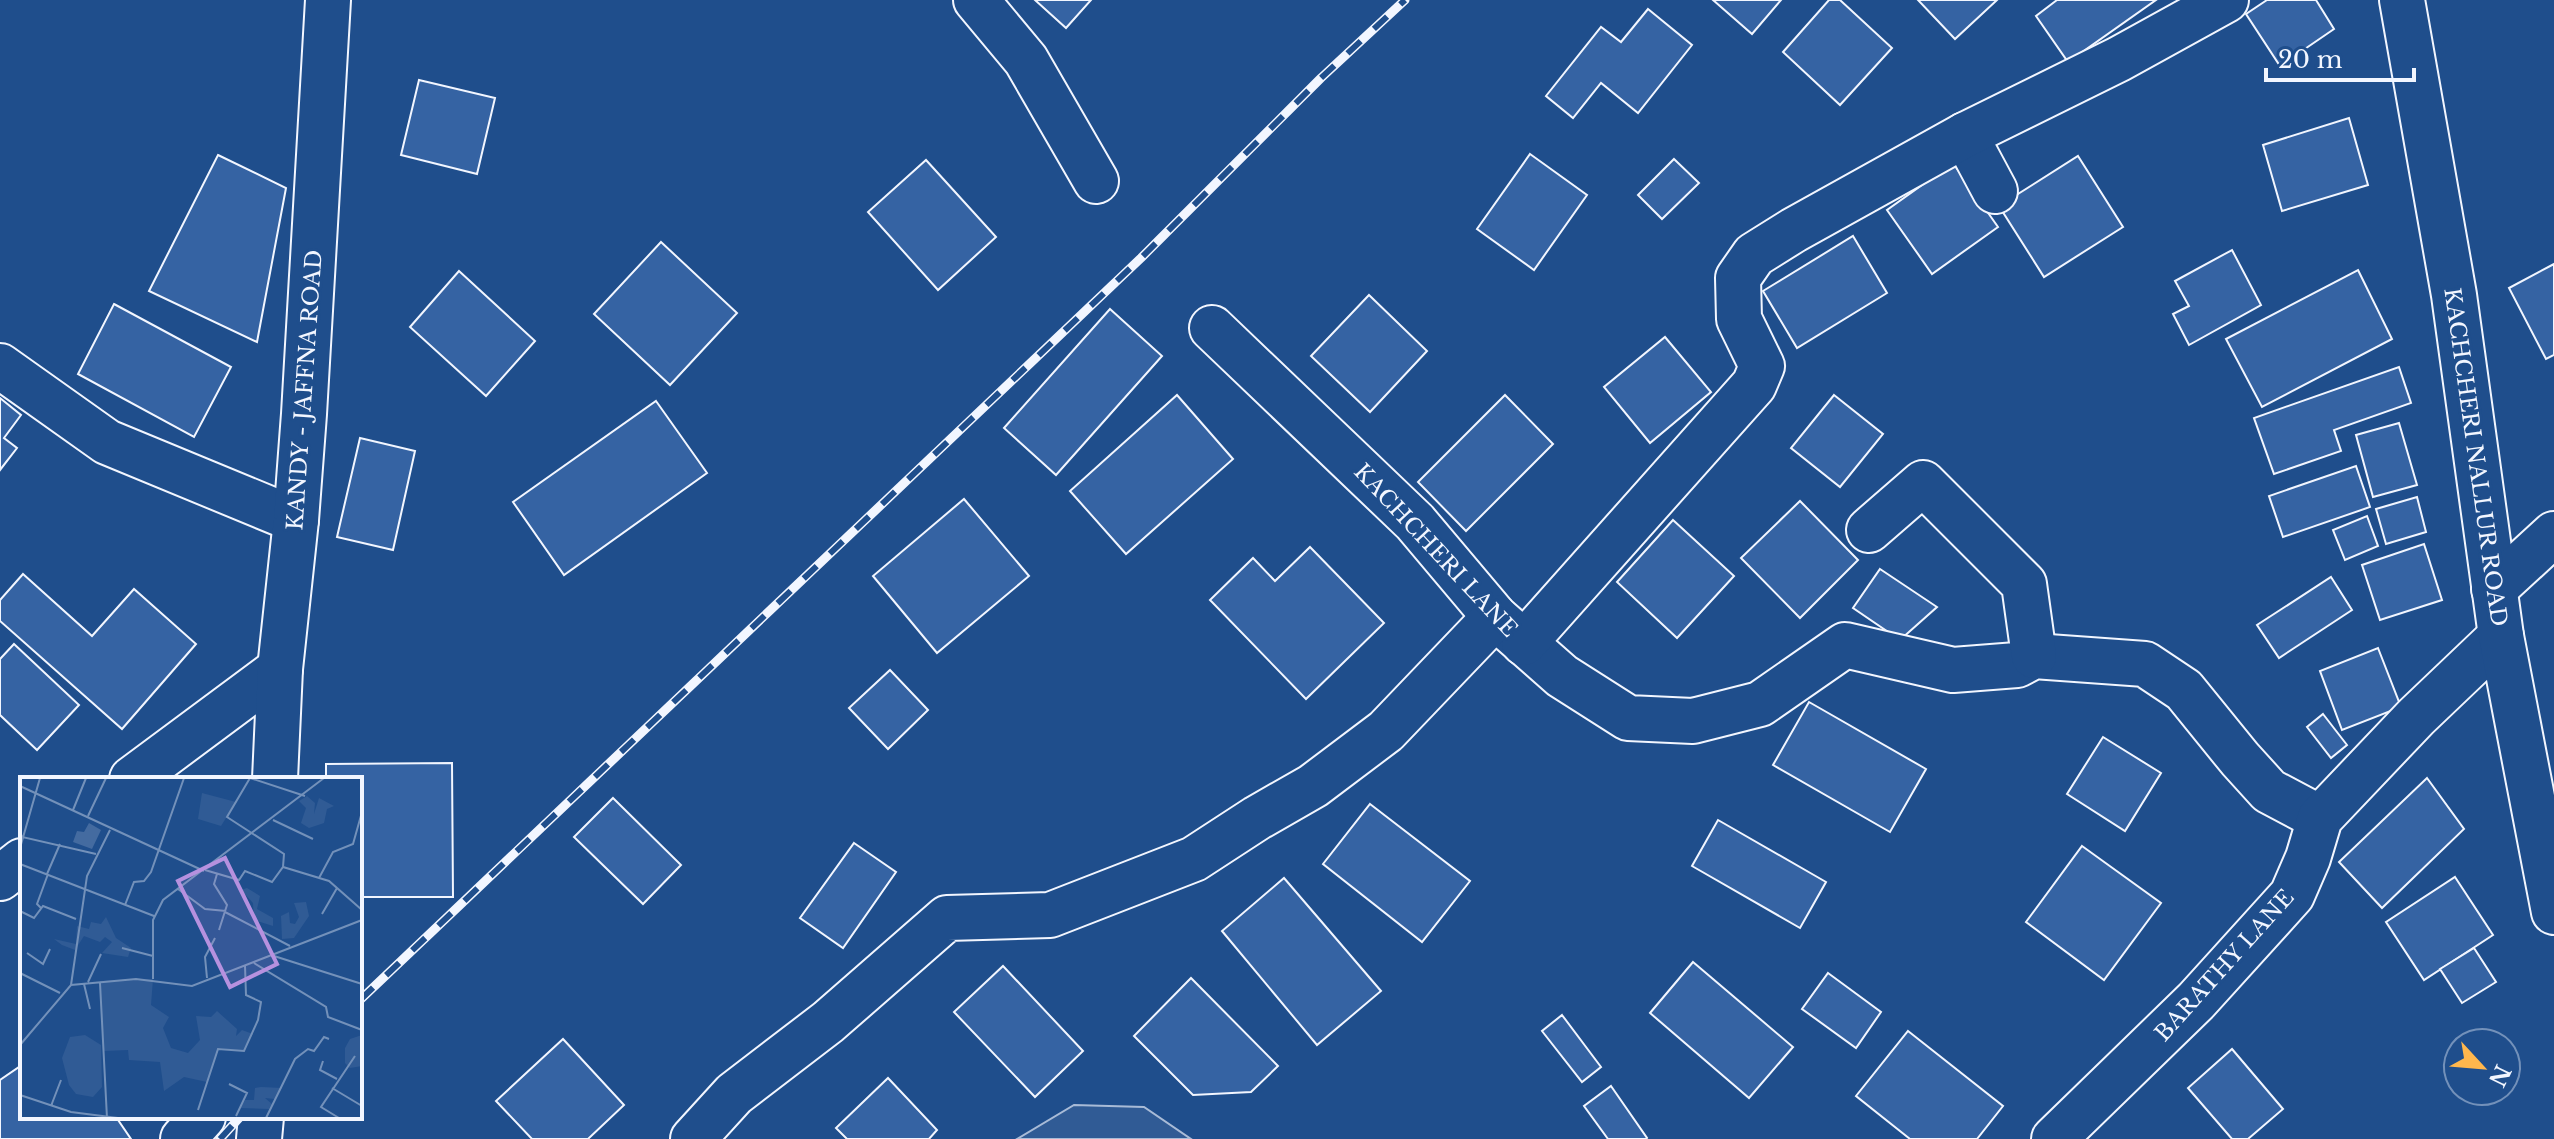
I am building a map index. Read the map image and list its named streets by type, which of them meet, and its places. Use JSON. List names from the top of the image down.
{
  "streets": {
    "main road": [
      "KANDY - JAFFNA ROAD",
      "KACHCHERI NALLUR ROAD",
      "KACHCHERI LANE",
      "BARATHY LANE"
    ]
  },
  "crossings": [
    ["KACHCHERI NALLUR ROAD", "BARATHY LANE"],
    ["KACHCHERI LANE", "BARATHY LANE"]
  ],
  "scale_bar": "20 m",
  "north": "bottom right"
}
